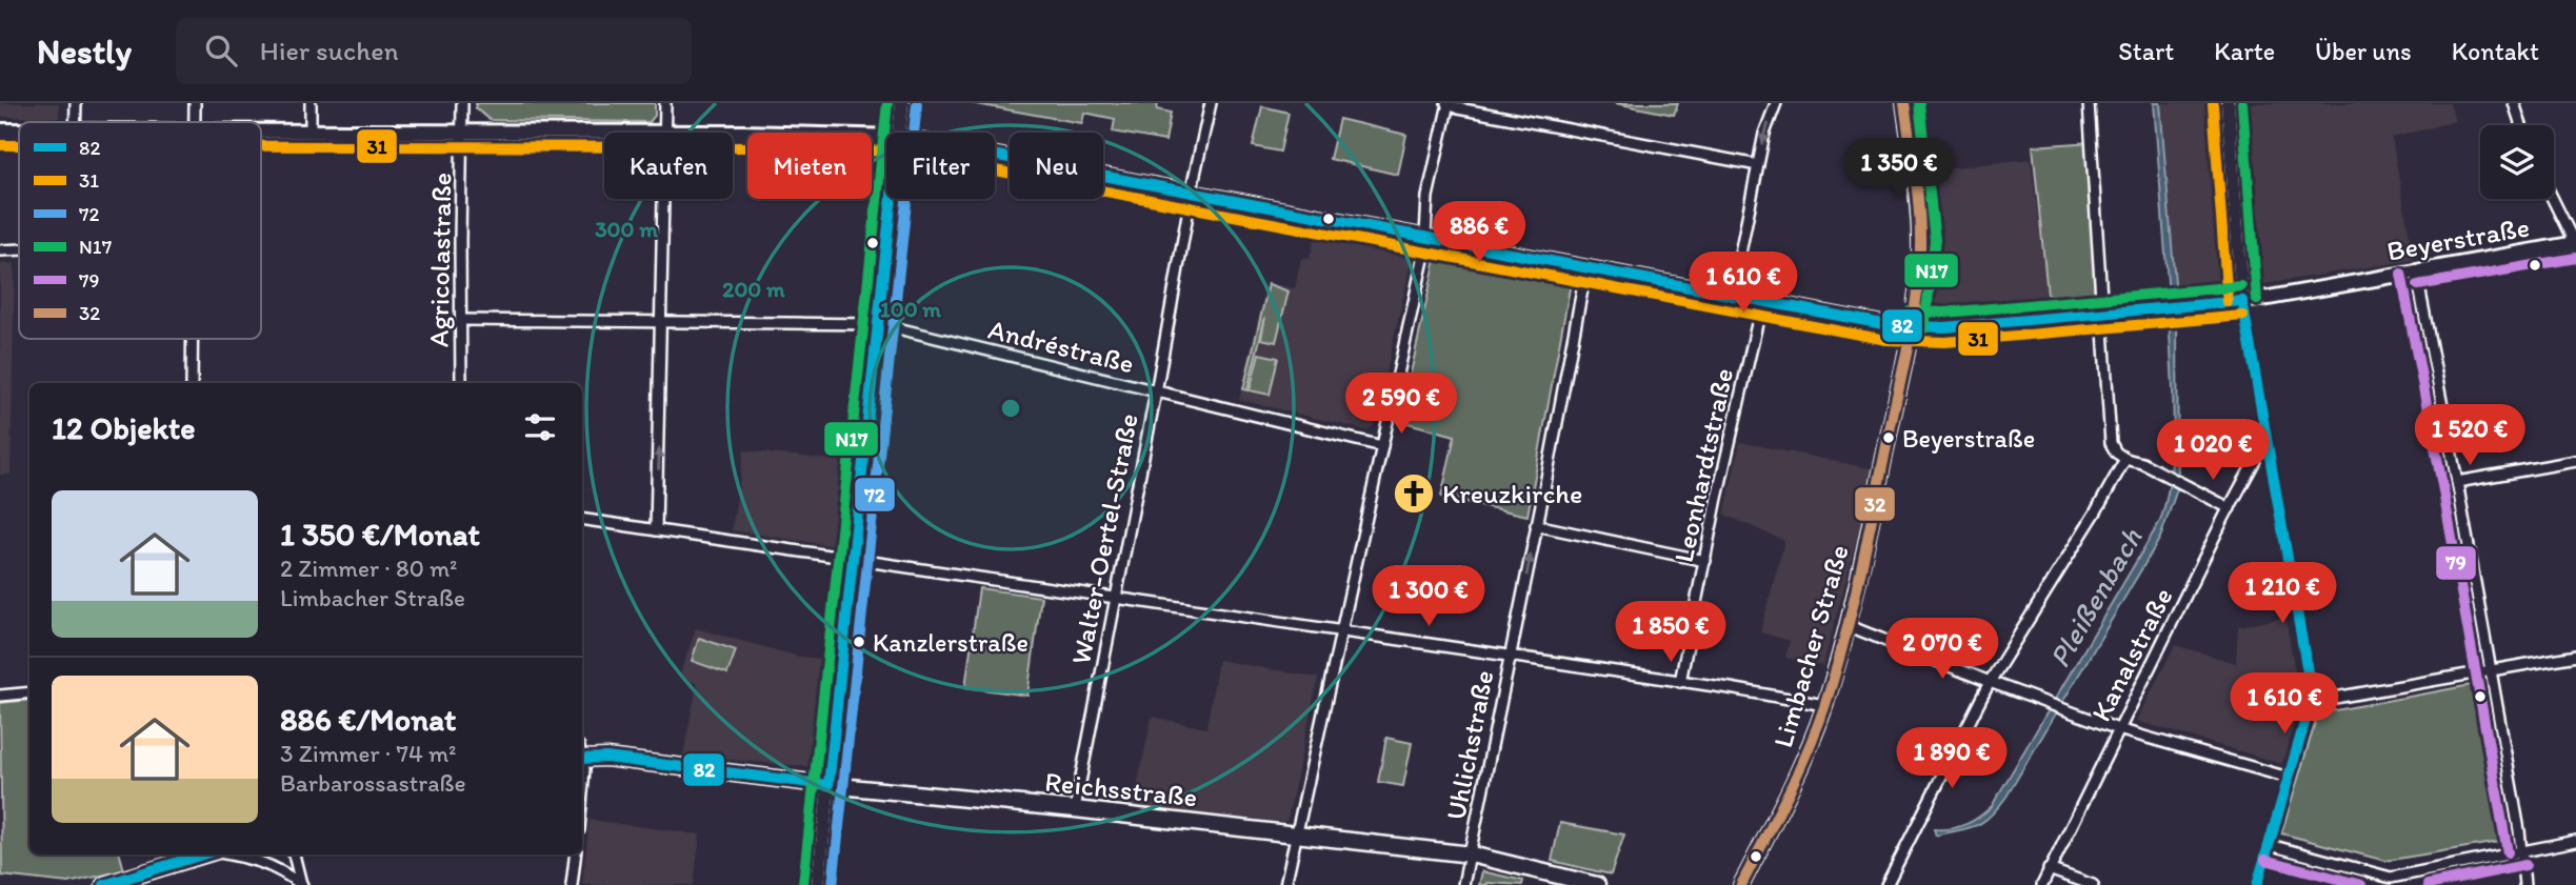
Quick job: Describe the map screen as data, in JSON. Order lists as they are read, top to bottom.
{
  "streets": {
    "main road": ["Reichsstraße"],
    "street": [
      "Beyerstraße",
      "Agricolastraße",
      "Andréstraße",
      "Leonhardtstraße",
      "Walter-Oertel-Straße",
      "Limbacher Straße",
      "Kanalstraße",
      "Uhlichstraße"
    ]
  },
  "crossings": [
    ["Beyerstraße", "Agricolastraße"],
    ["Beyerstraße", "Leonhardtstraße"],
    ["Beyerstraße", "Walter-Oertel-Straße"],
    ["Beyerstraße", "Limbacher Straße"],
    ["Beyerstraße", "Uhlichstraße"],
    ["Agricolastraße", "Andréstraße"],
    ["Andréstraße", "Walter-Oertel-Straße"],
    ["Walter-Oertel-Straße", "Reichsstraße"],
    ["Uhlichstraße", "Reichsstraße"]
  ],
  "water": ["Pleißenbach"],
  "places": {
    "other": ["Beyerstraße", "Kanzlerstraße"],
    "church": ["Kreuzkirche"]
  },
  "lines": [
    "transit line N17",
    "transit line 32",
    "transit line 31",
    "transit line 72",
    "transit line 82",
    "transit line 79"
  ],
  "legend": [
    "82",
    "31",
    "72",
    "N17",
    "79",
    "32"
  ],
  "page": {
    "header": "Nestly",
    "search": "Hier suchen",
    "nav": [
      "Start",
      "Karte",
      "Über uns",
      "Kontakt"
    ],
    "chip": [
      "Kaufen",
      "Mieten",
      "Filter",
      "Neu"
    ],
    "price": [
      "1 350 €",
      "886 €",
      "1 610 €",
      "2 590 €",
      "1 520 €",
      "1 020 €",
      "1 210 €",
      "1 300 €",
      "1 850 €",
      "2 070 €",
      "1 610 €",
      "1 890 €"
    ],
    "heading": "12 Objekte",
    "list": [
      {
        "name": "1 350 €/Monat",
        "note": "2 Zimmer · 80 m² · Limbacher Straße"
      },
      {
        "name": "886 €/Monat",
        "note": "3 Zimmer · 74 m² · Barbarossastraße"
      }
    ]
  },
  "rings": ["300 m", "200 m", "100 m"]
}
